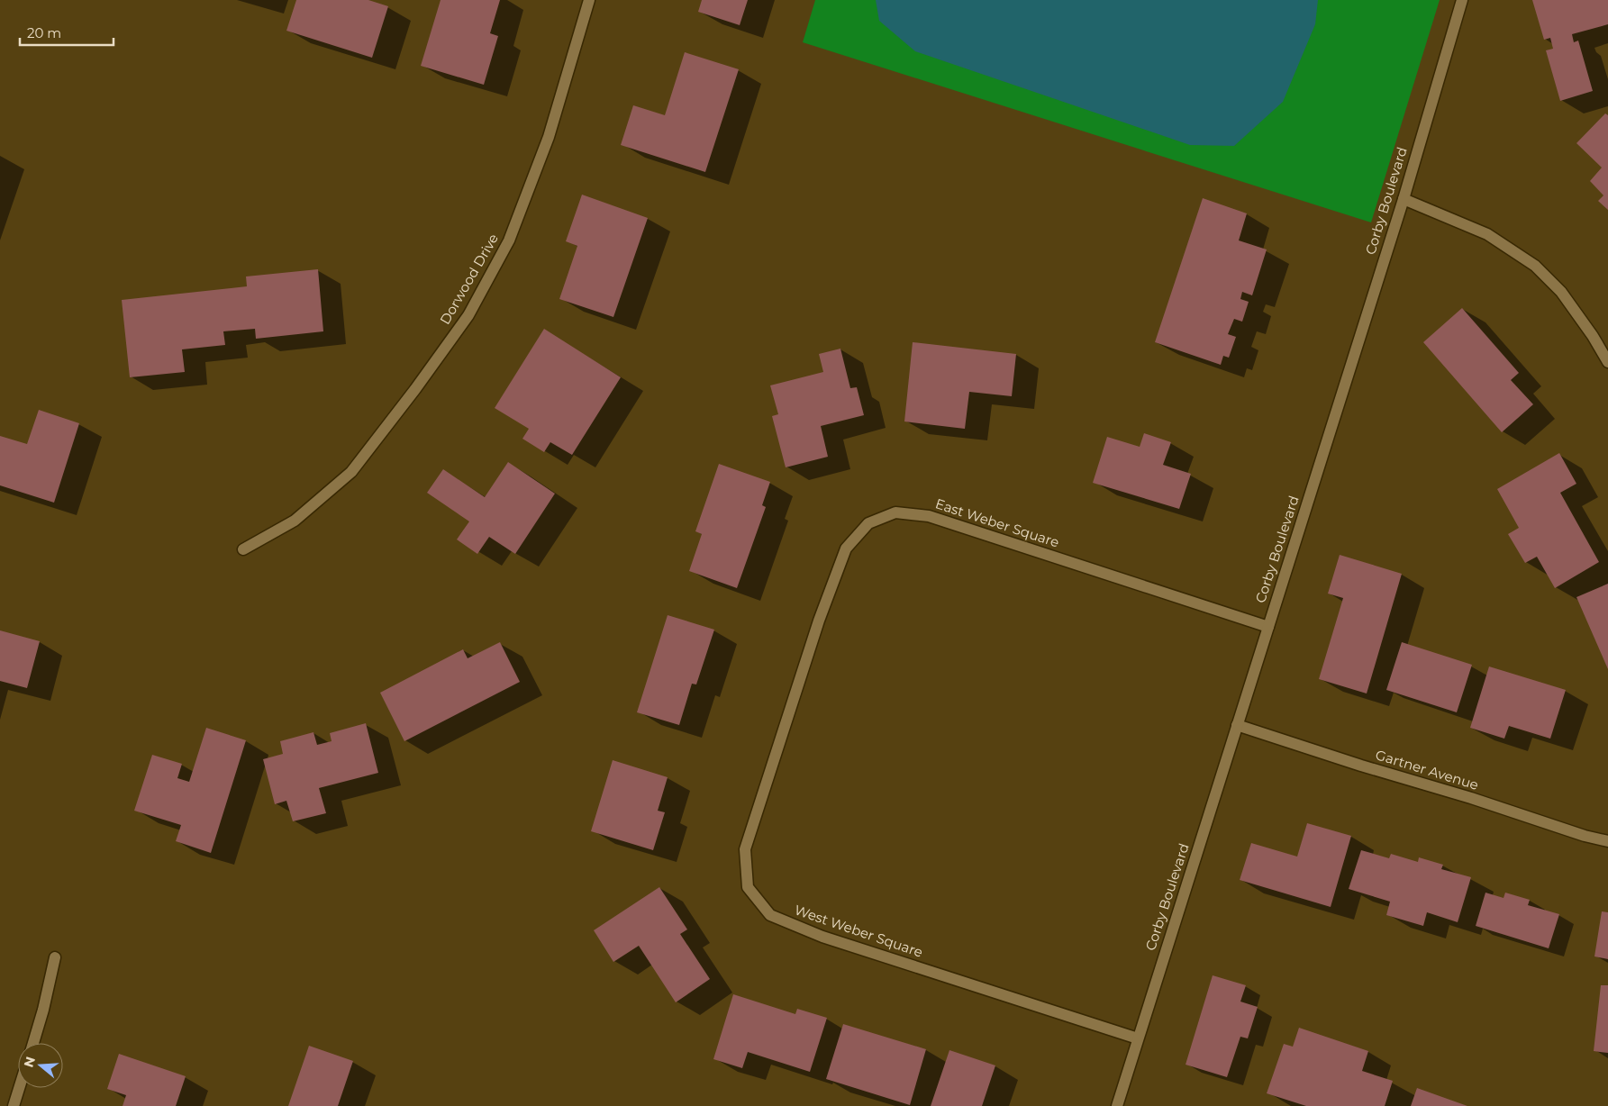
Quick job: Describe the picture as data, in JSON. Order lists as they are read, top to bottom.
{
  "streets": {
    "street": [
      "Corby Boulevard",
      "Dorwood Drive",
      "East Weber Square",
      "Gartner Avenue",
      "West Weber Square"
    ]
  },
  "crossings": [
    ["Corby Boulevard", "East Weber Square"],
    ["Corby Boulevard", "Gartner Avenue"],
    ["Corby Boulevard", "West Weber Square"],
    ["East Weber Square", "West Weber Square"]
  ],
  "scale_bar": "20 m",
  "north": "left"
}
